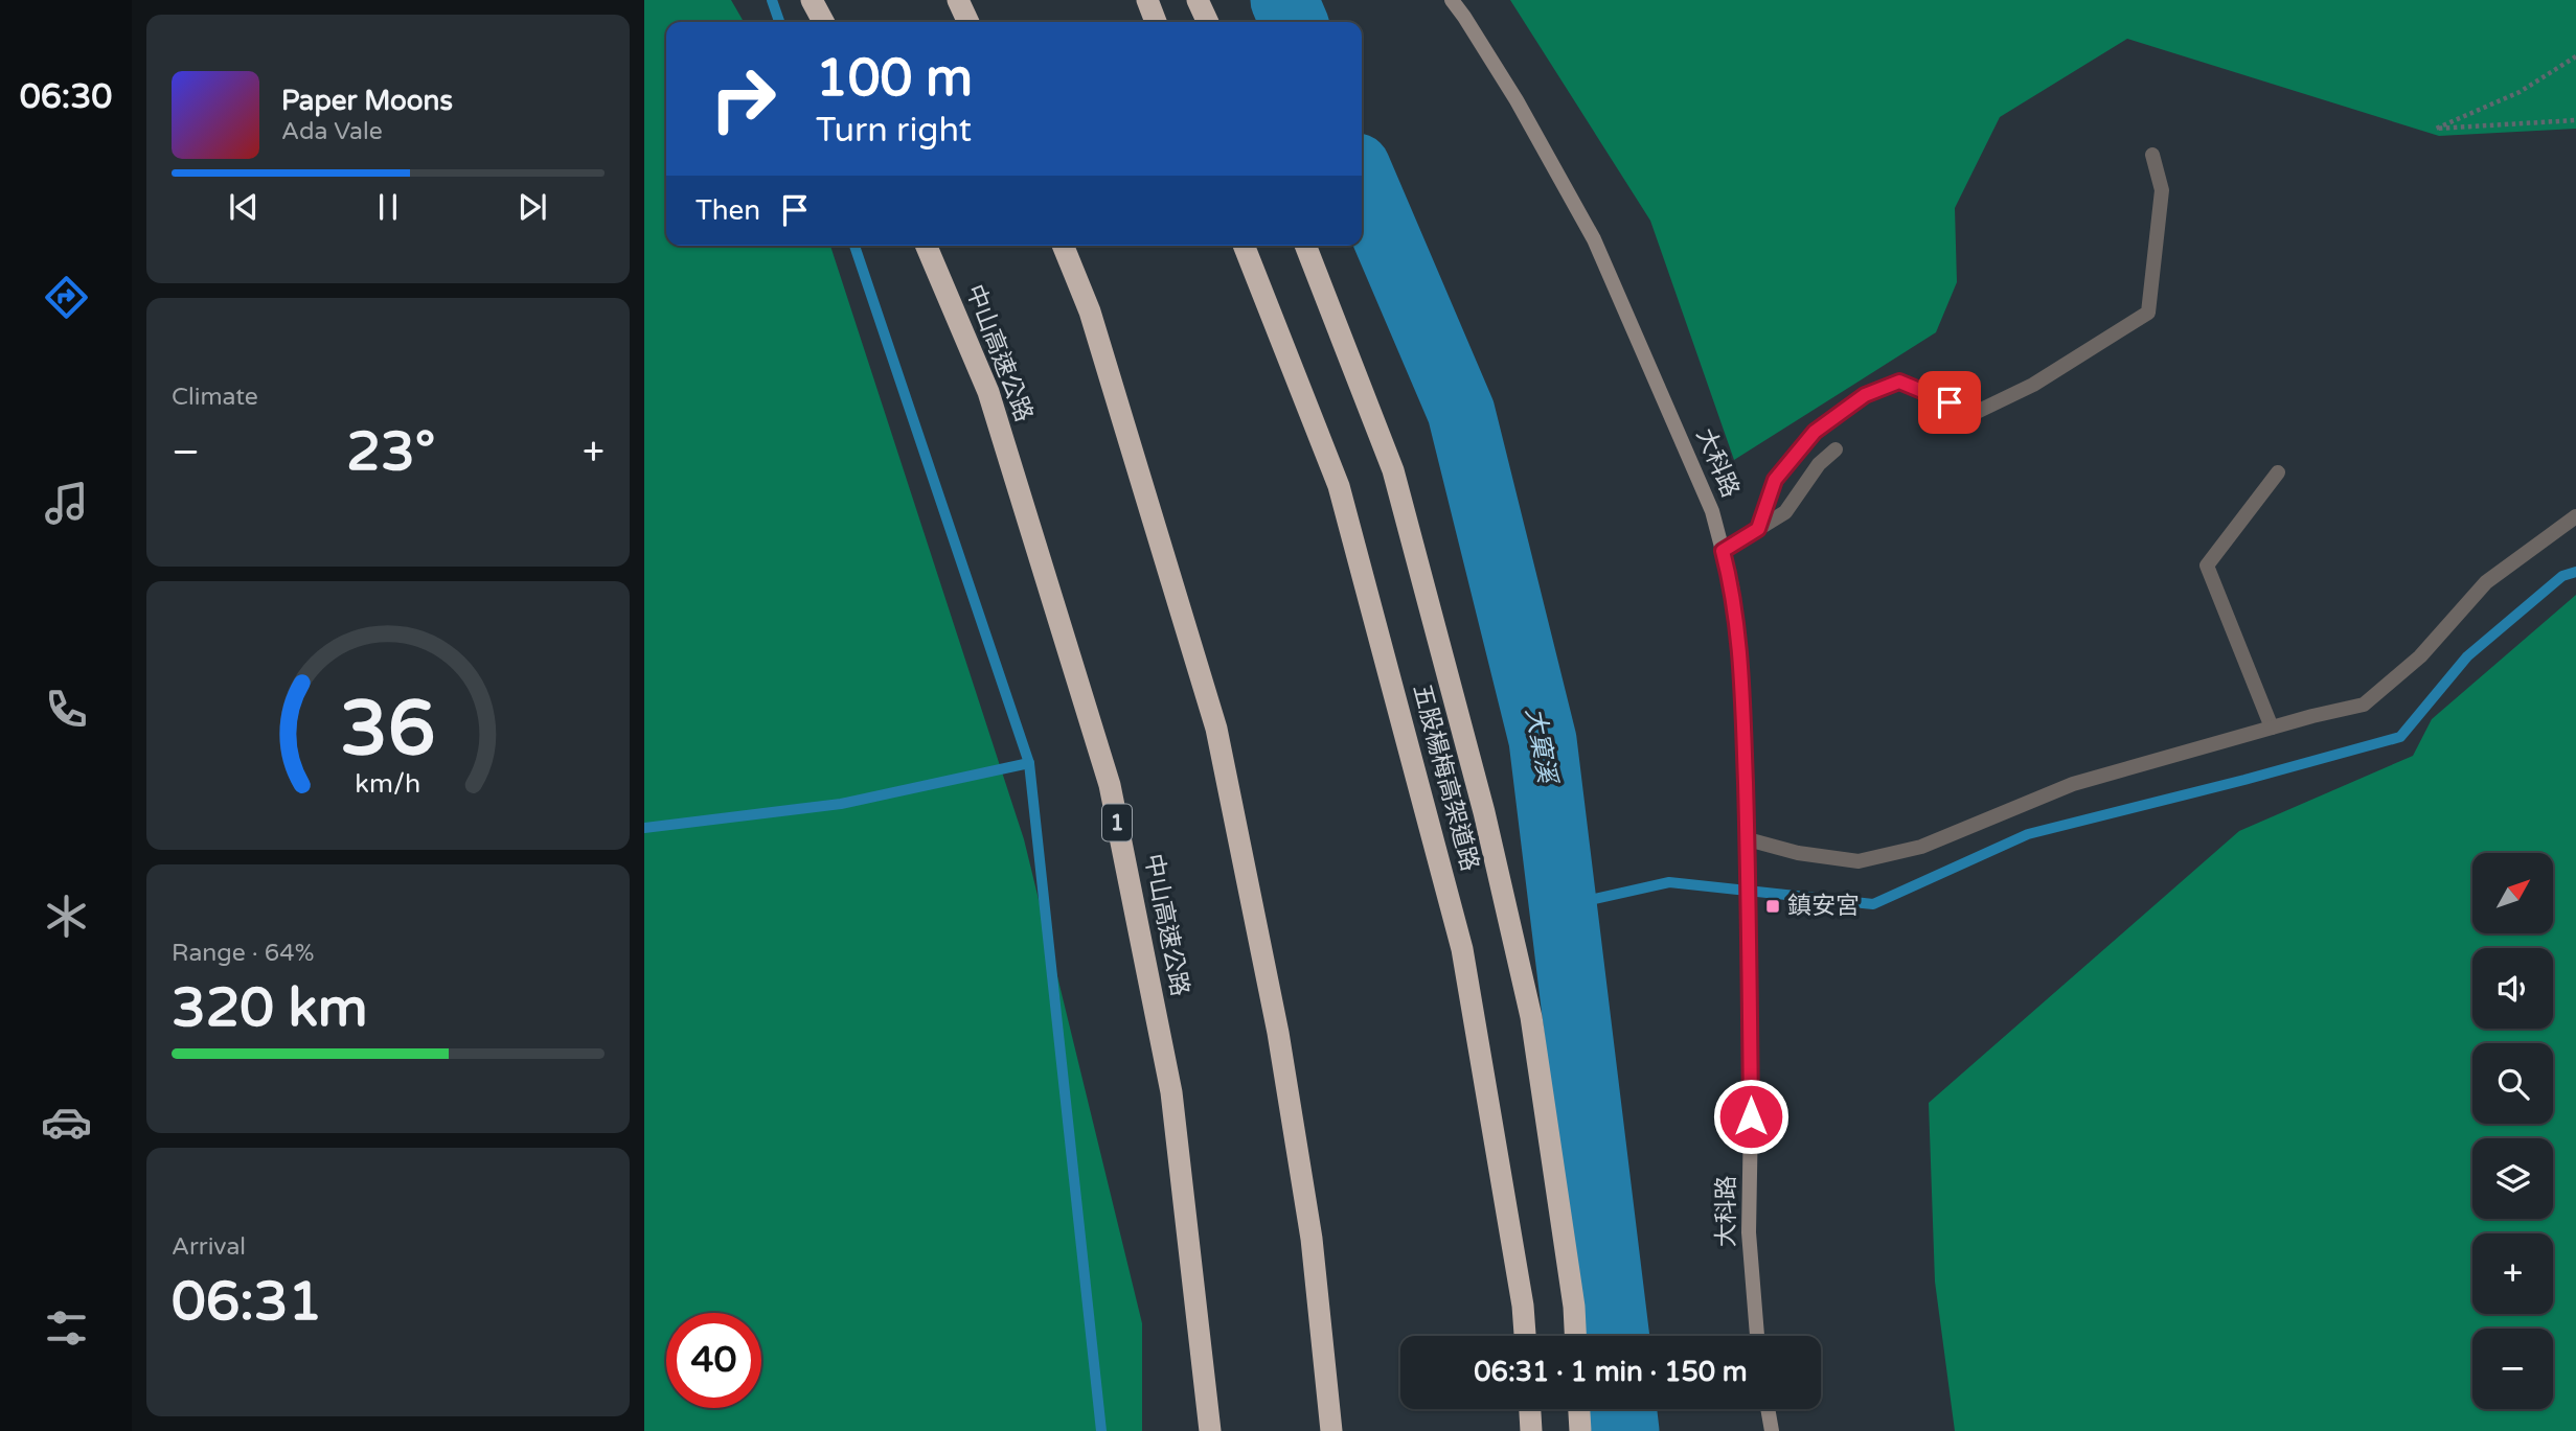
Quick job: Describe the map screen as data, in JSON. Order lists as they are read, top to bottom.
{
  "streets": {
    "highway": ["中山高速公路", "五股楊梅高架道路", "1"],
    "street": ["大科路"]
  },
  "water": ["大窠溪"],
  "places": {
    "transit": ["鎮安宮"]
  },
  "north": "top right",
  "page": {
    "tabs": "06:30",
    "turn": ["100 m", "Turn right"],
    "song": ["Paper Moons", "Ada Vale"],
    "then": "Then",
    "tile": [
      "Climate",
      ["Range · 64%", "320 km"],
      ["Arrival", "06:31"]
    ],
    "heat": ["−", "23°", "+"],
    "map_buttons": ["+", "−"],
    "limit": "40",
    "trip": "06:31 · 1 min · 150 m",
    "gauge": ["36", "km/h"]
  }
}
